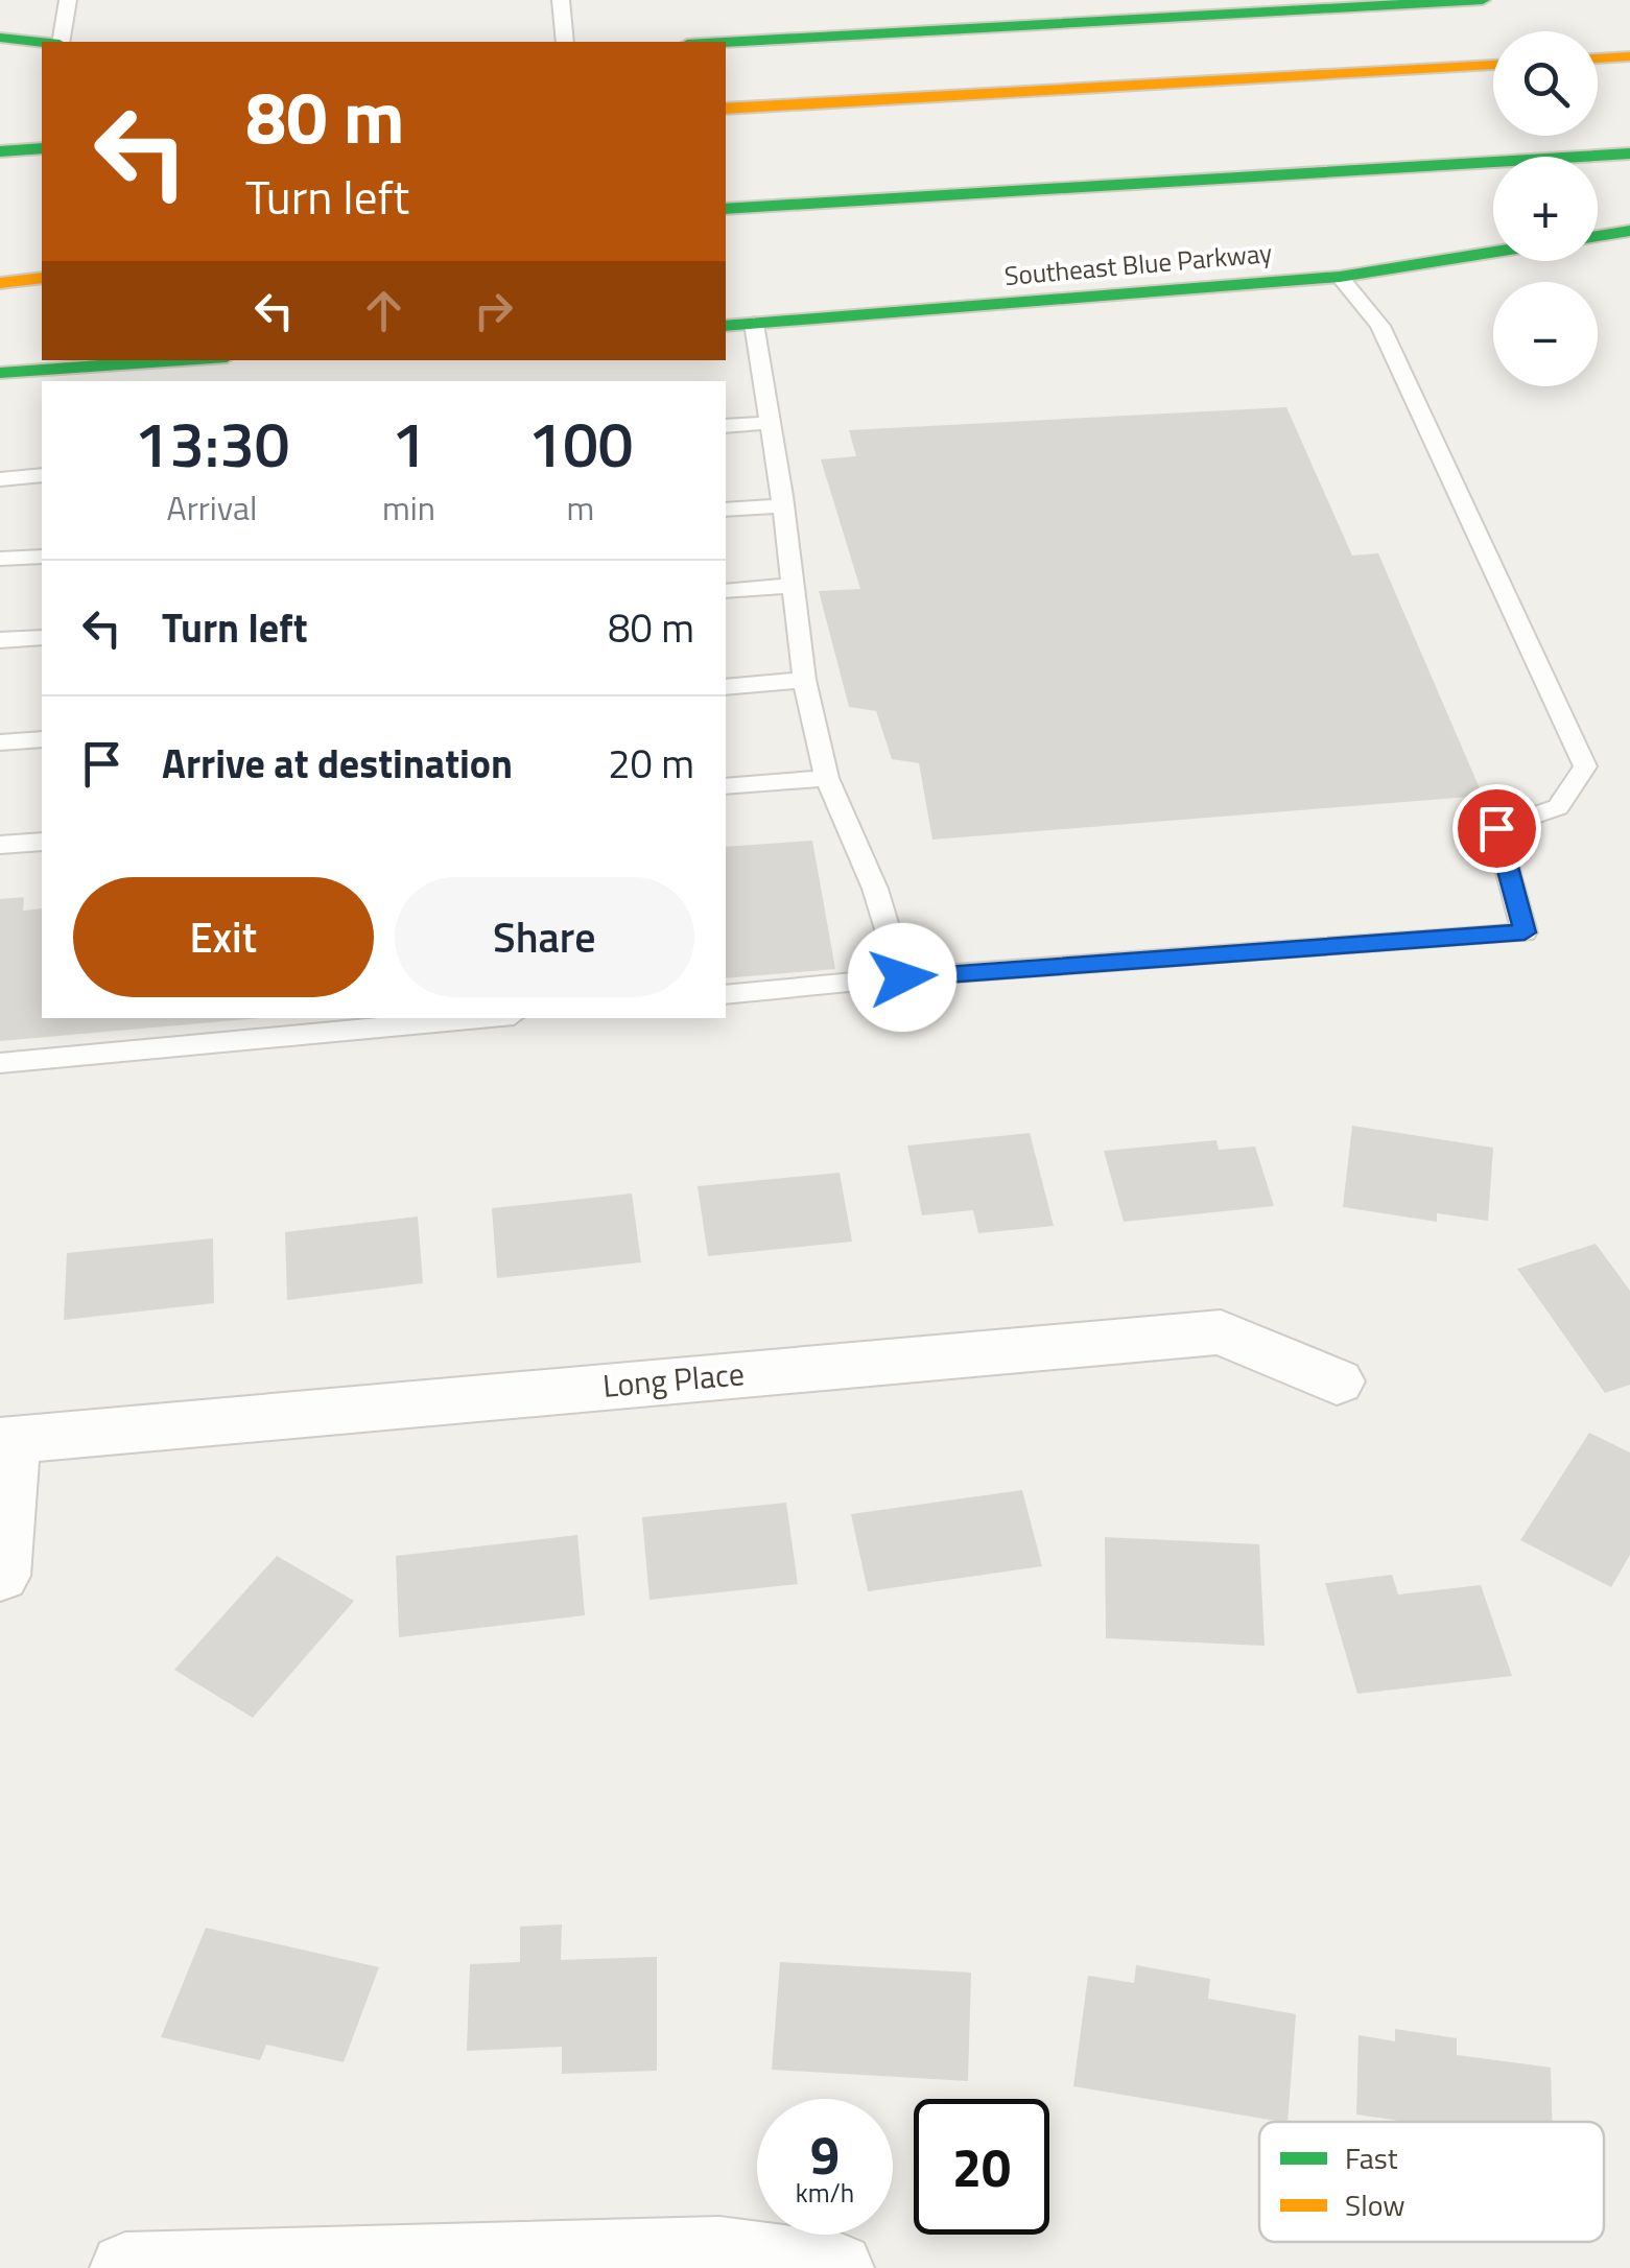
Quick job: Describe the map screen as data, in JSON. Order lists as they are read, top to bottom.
{
  "streets": {
    "main road": ["Southeast Blue Parkway"],
    "street": ["Long Place"]
  },
  "legend": ["Fast", "Slow"],
  "page": {
    "map_buttons": ["+", "−"],
    "turn": ["80 m", "Turn left"],
    "eta": [
      "13:30",
      "Arrival",
      "1",
      "min",
      "100",
      "m"
    ],
    "list": [
      {
        "name": "Turn left",
        "value": "80 m"
      },
      {
        "name": "Arrive at destination",
        "value": "20 m"
      }
    ],
    "buttons": ["Exit", "Share"],
    "speed": "9 km/h",
    "limit": "20"
  }
}
